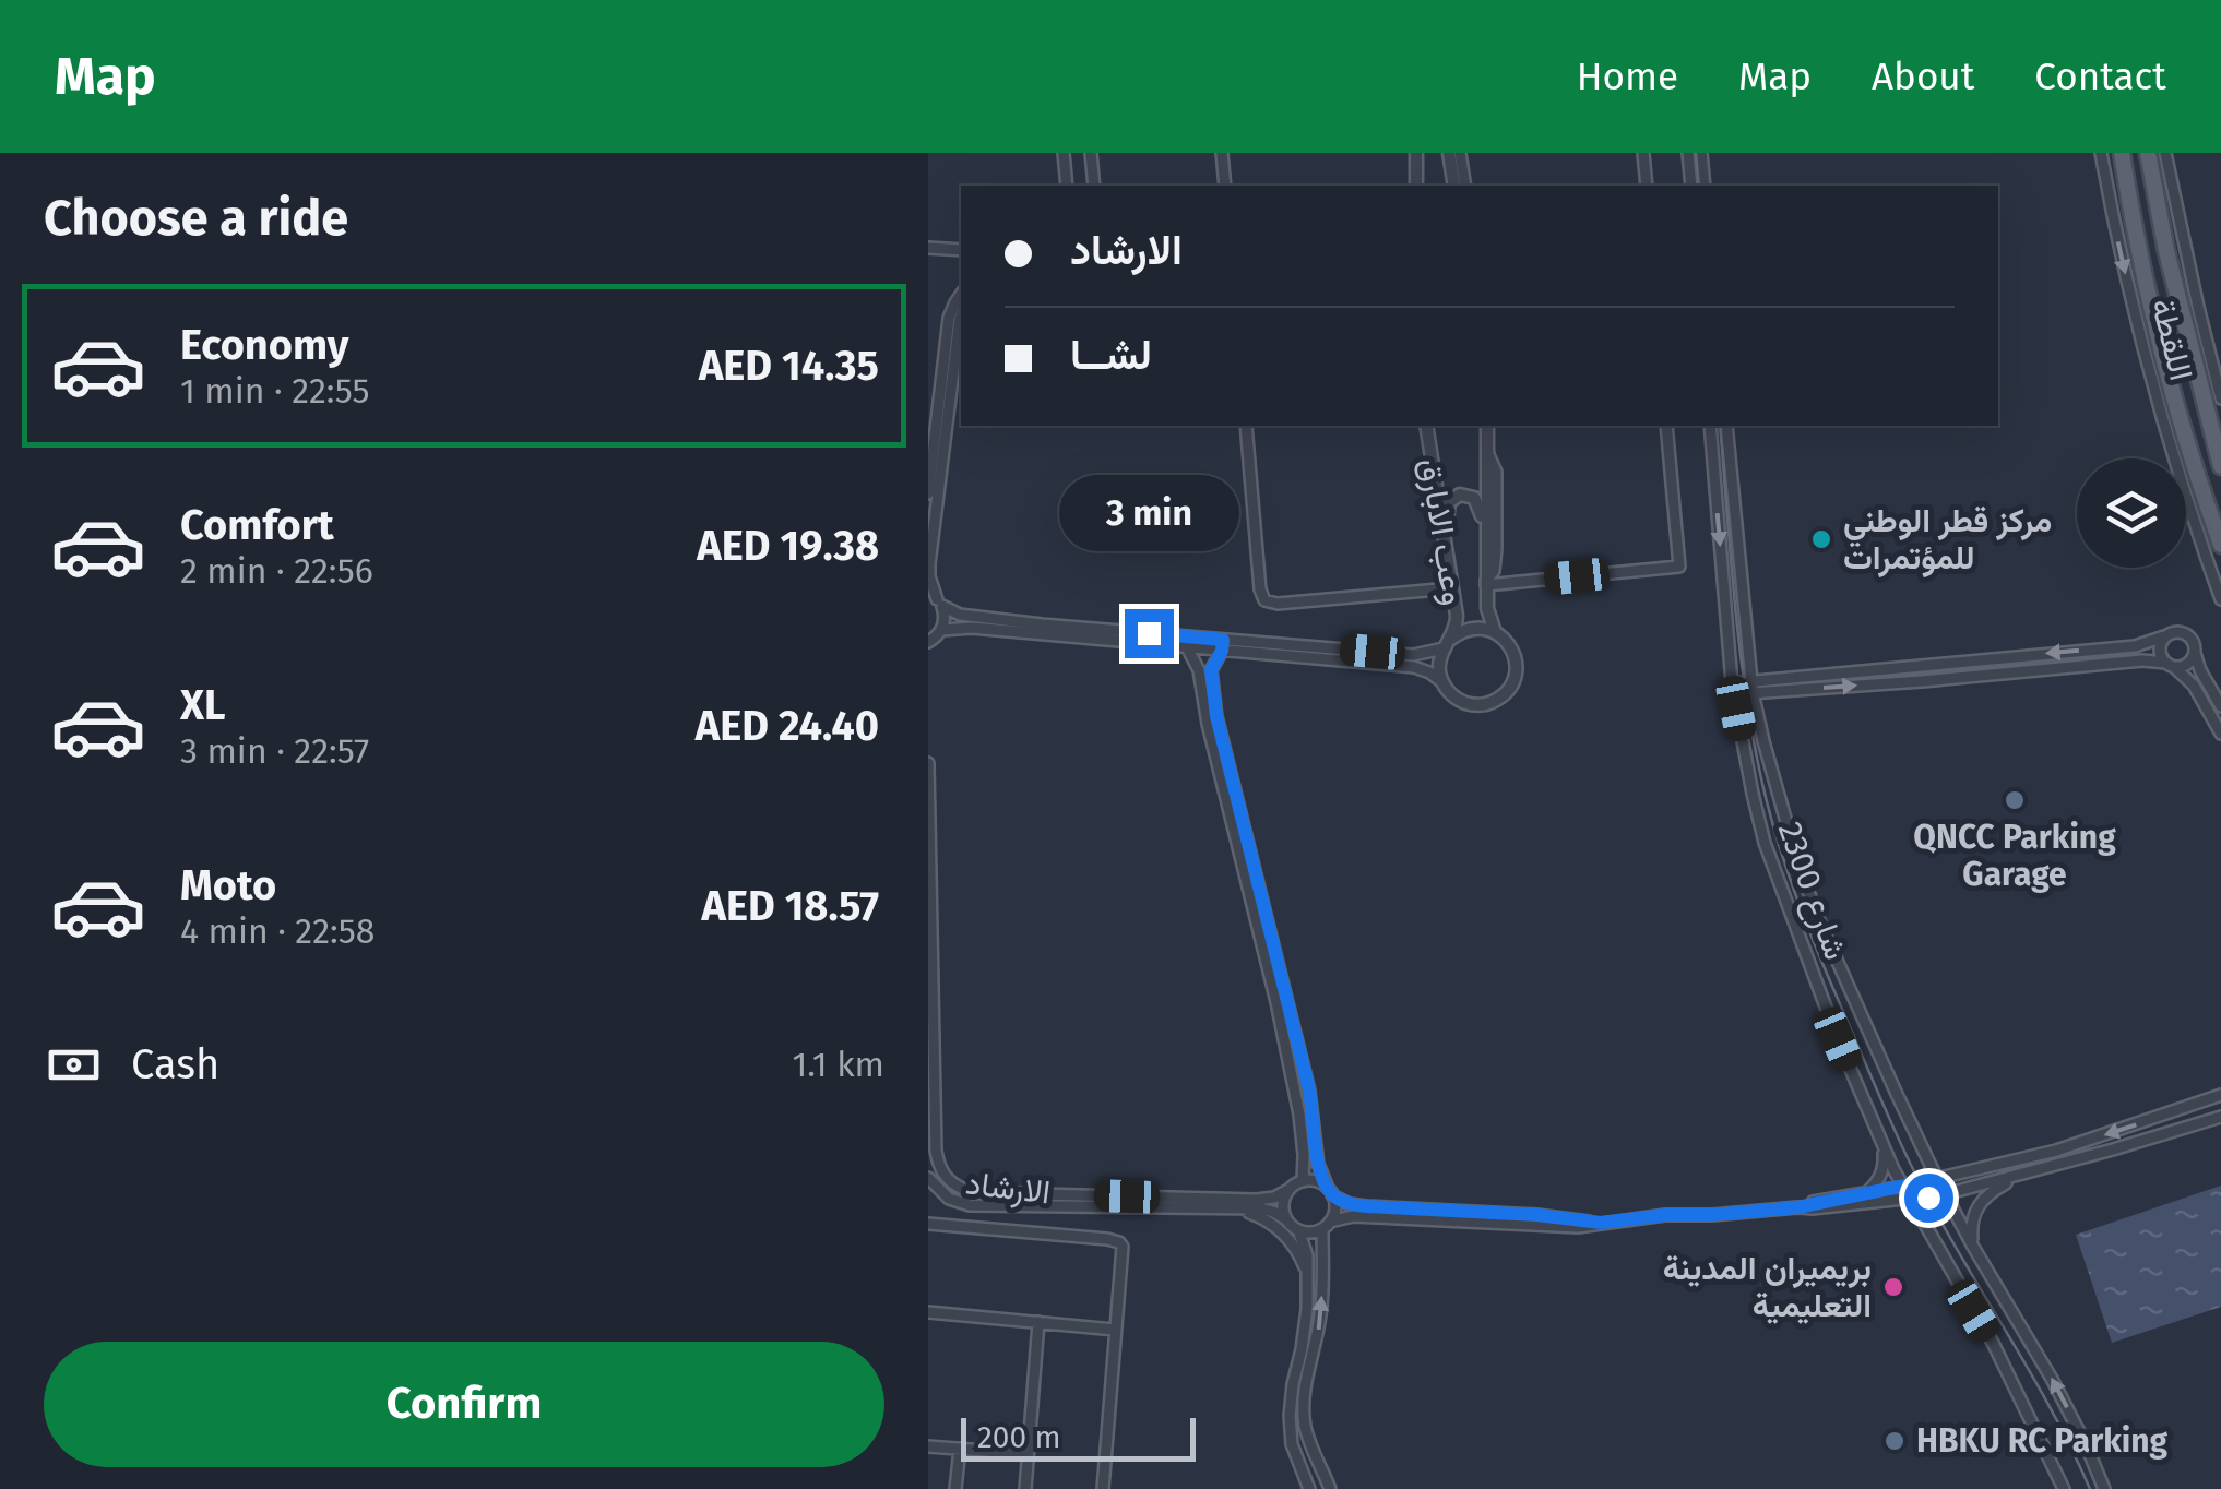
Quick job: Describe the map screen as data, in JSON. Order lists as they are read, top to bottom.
{
  "streets": {
    "main road": ["اللقطة"],
    "street": ["وعب الابارق", "شارع 2300", "الارشاد"]
  },
  "places": [
    "مركز قطر الوطني للمؤتمرات",
    "QNCC Parking Garage",
    "بريميران المدينة التعليمية",
    "HBKU RC Parking"
  ],
  "scale_bar": "200 m",
  "page": {
    "header": "Map",
    "nav": [
      "Home",
      "Map",
      "About",
      "Contact"
    ],
    "heading": "Choose a ride",
    "banner": ["الارشاد", "لشــا"],
    "list": [
      {
        "name": "Economy",
        "note": "1 min · 22:55",
        "value": "AED 14.35"
      },
      {
        "name": "Comfort",
        "note": "2 min · 22:56",
        "value": "AED 19.38"
      },
      {
        "name": "XL",
        "note": "3 min · 22:57",
        "value": "AED 24.40"
      },
      {
        "name": "Moto",
        "note": "4 min · 22:58",
        "value": "AED 18.57"
      }
    ],
    "bubble": "3 min",
    "pay": ["Cash", "1.1 km"],
    "buttons": "Confirm",
    "scale": "200 m"
  }
}
